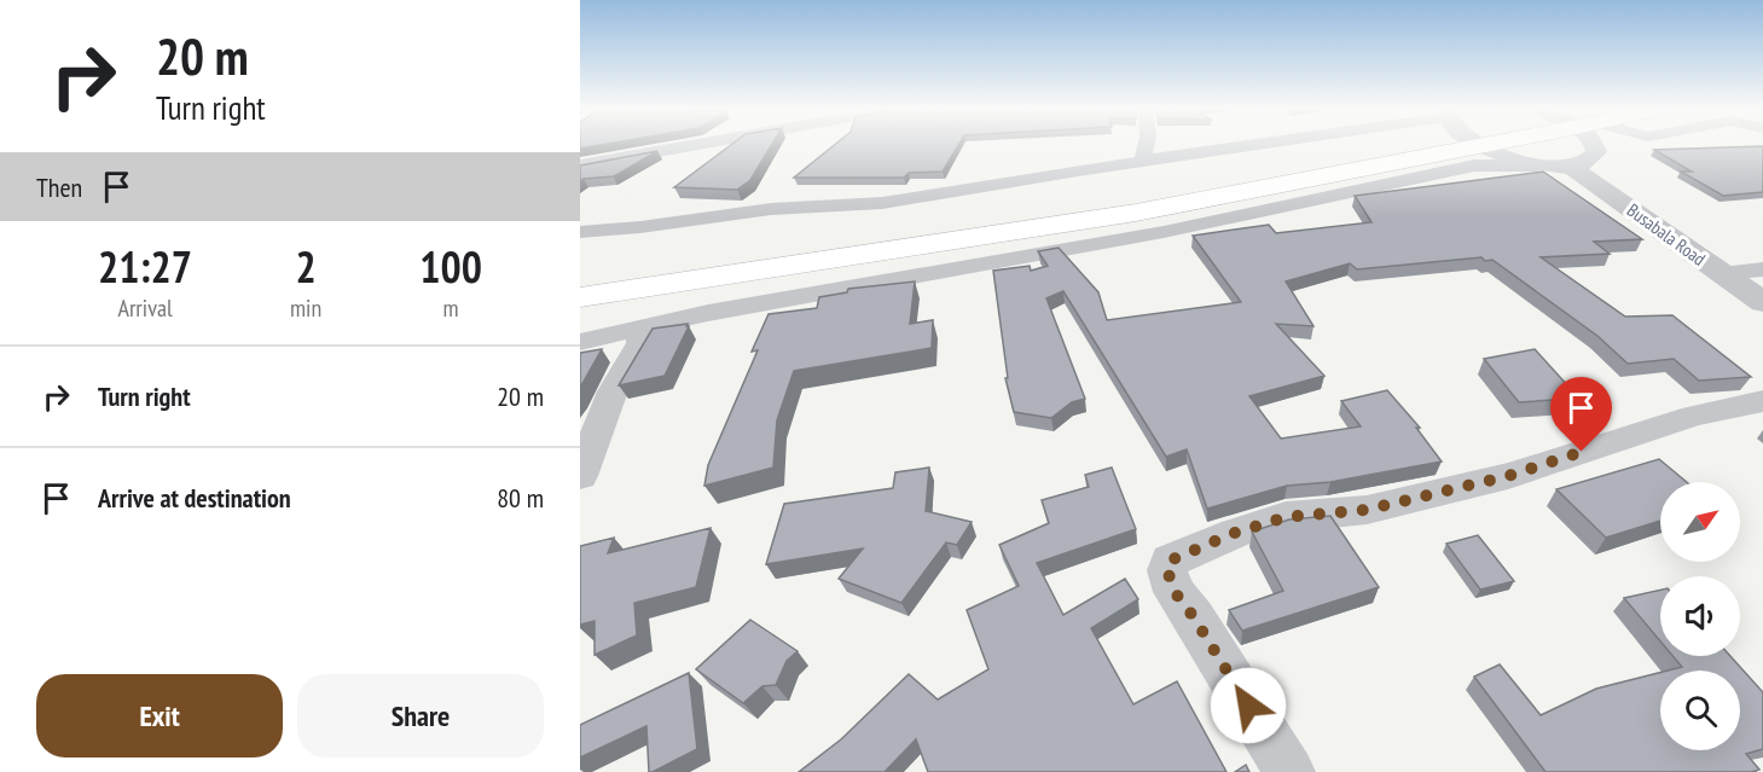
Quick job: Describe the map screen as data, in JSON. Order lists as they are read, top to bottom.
{
  "streets": {
    "street": ["Busabala Road"]
  },
  "north": "top right",
  "page": {
    "turn": ["20 m", "Turn right"],
    "then": "Then",
    "eta": [
      "21:27",
      "Arrival",
      "2",
      "min",
      "100",
      "m"
    ],
    "list": [
      {
        "name": "Turn right",
        "value": "20 m"
      },
      {
        "name": "Arrive at destination",
        "value": "80 m"
      }
    ],
    "buttons": ["Exit", "Share"]
  }
}
